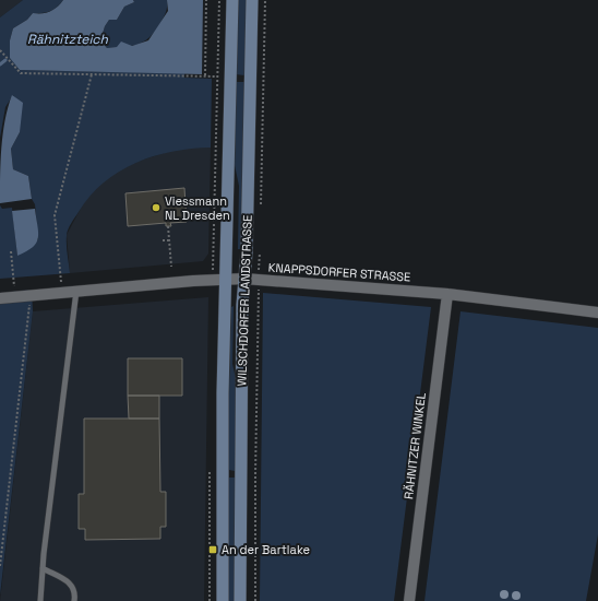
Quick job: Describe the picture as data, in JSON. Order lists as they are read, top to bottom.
{
  "streets": {
    "main road": ["WILSCHDORFER LANDSTRASSE"],
    "street": ["KNAPPSDORFER STRASSE", "RÄHNITZER WINKEL"]
  },
  "crossings": [
    ["KNAPPSDORFER STRASSE", "WILSCHDORFER LANDSTRASSE"],
    ["KNAPPSDORFER STRASSE", "RÄHNITZER WINKEL"]
  ],
  "water": ["Rähnitzteich"],
  "places": {
    "other": ["Viessmann NL Dresden"],
    "transit": ["An der Bartlake"]
  }
}
